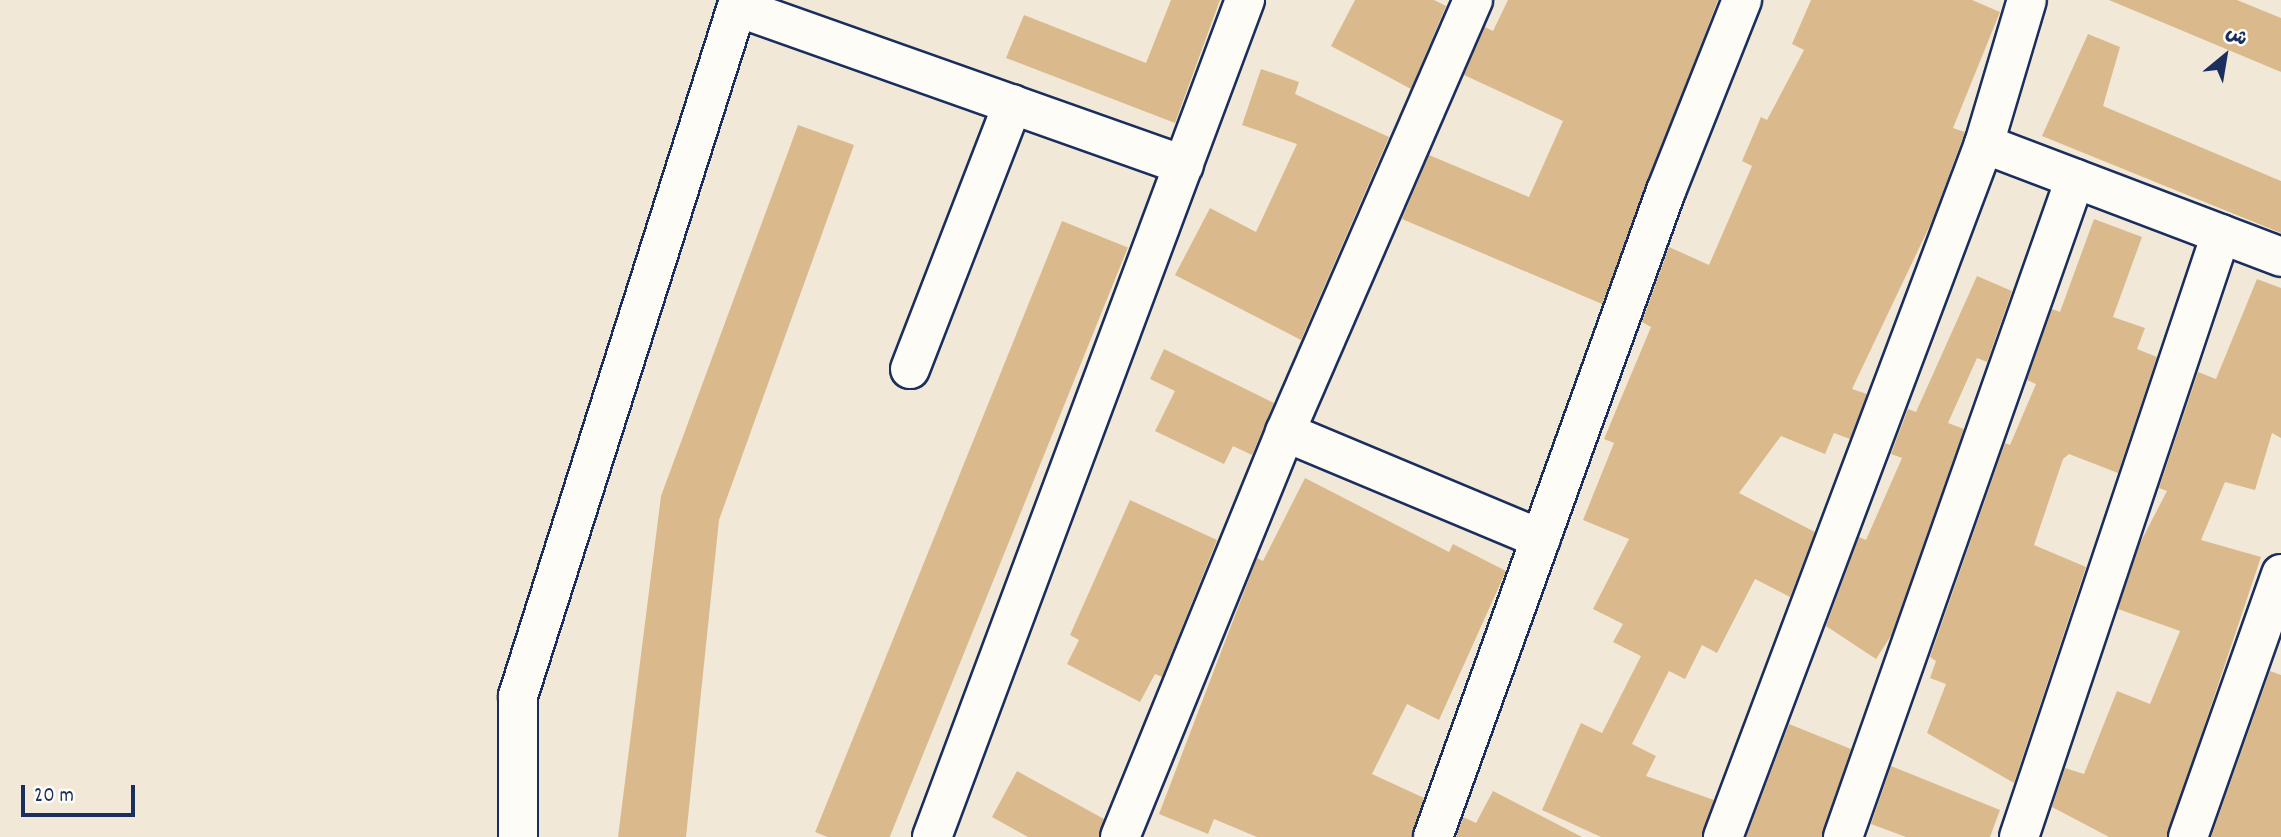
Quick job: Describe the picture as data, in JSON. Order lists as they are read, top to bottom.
{
  "scale_bar": "20 m",
  "north": "top right"
}
